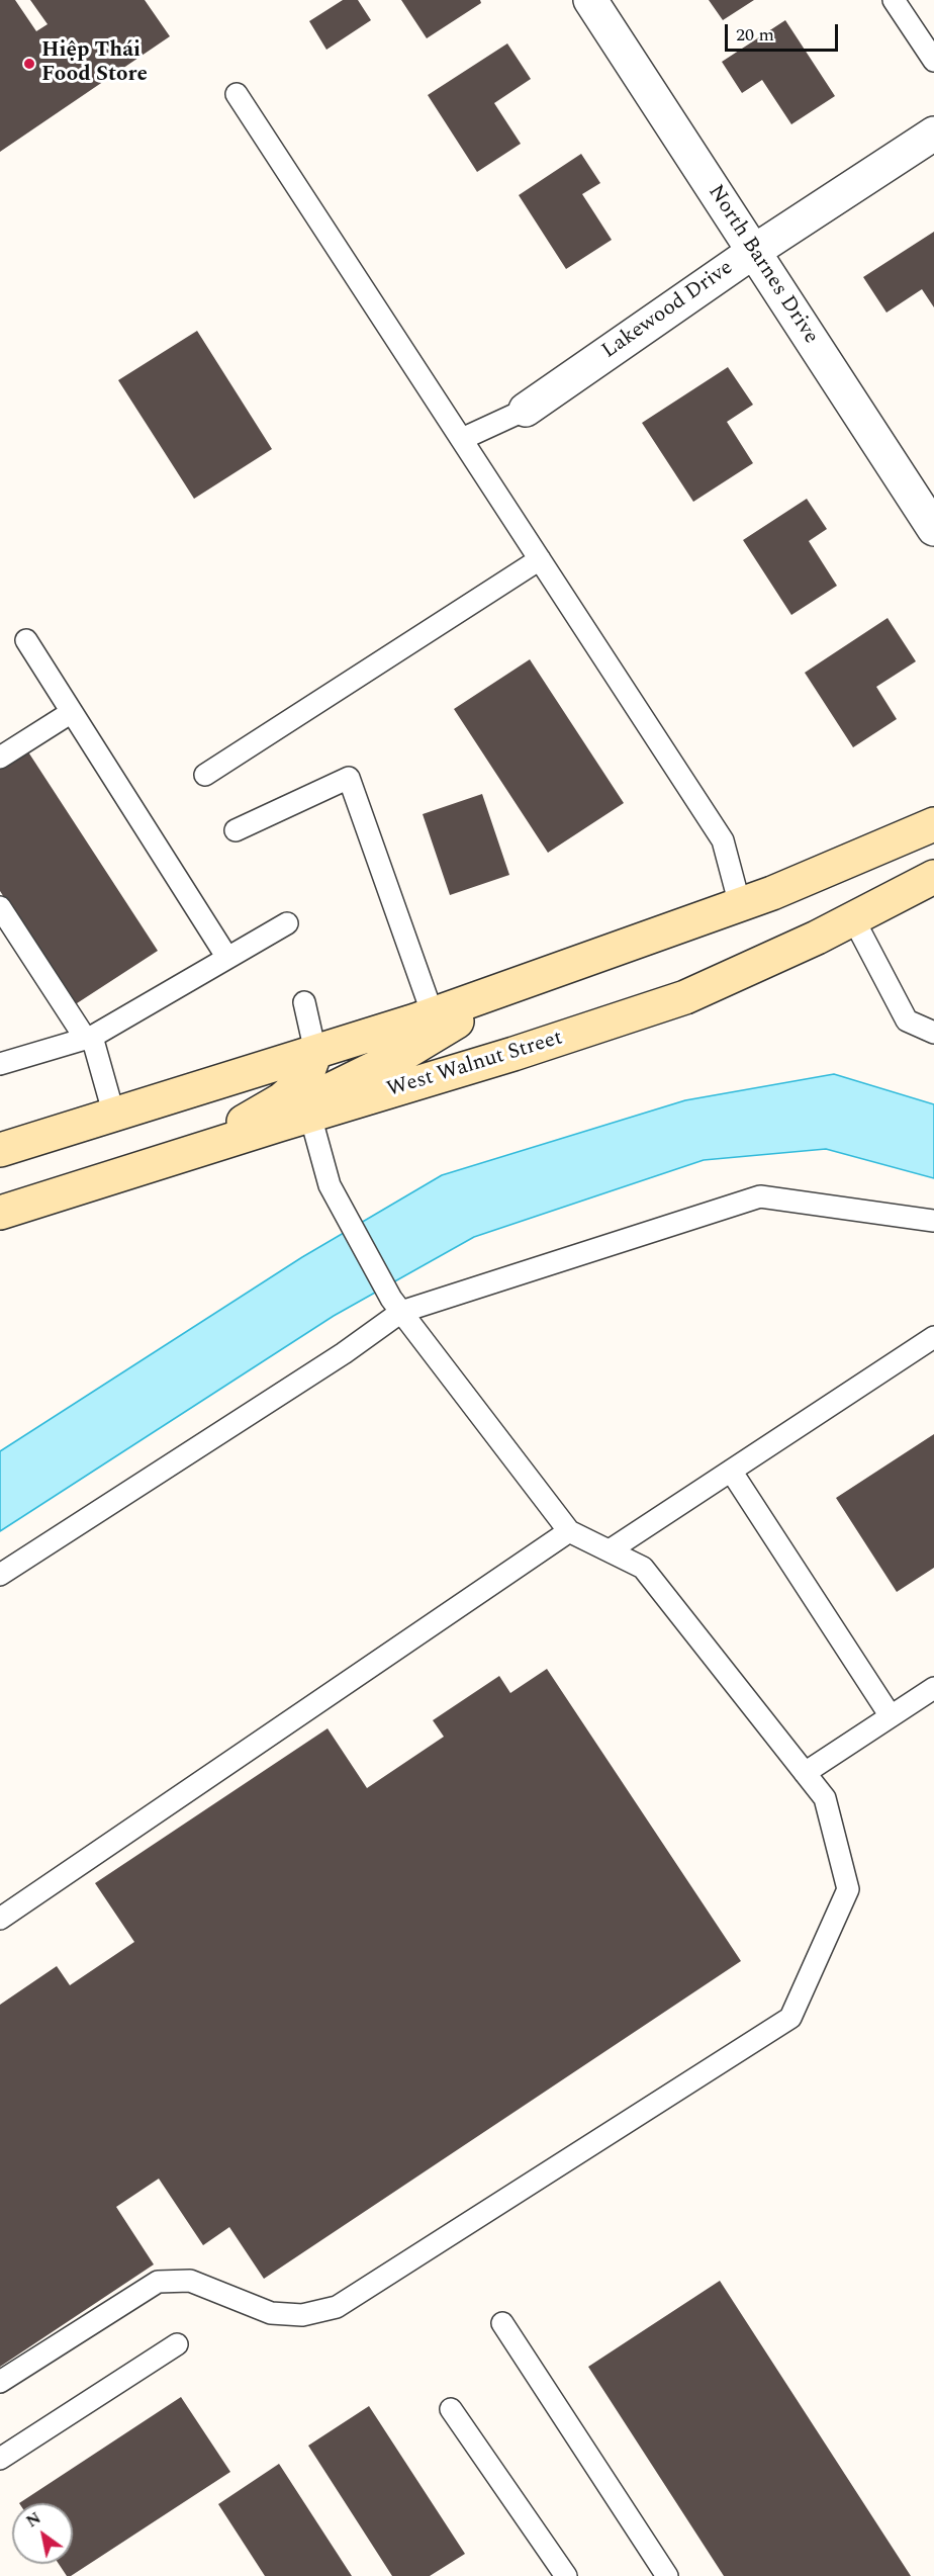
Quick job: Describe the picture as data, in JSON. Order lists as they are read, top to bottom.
{
  "streets": {
    "main road": ["West Walnut Street"],
    "street": ["North Barnes Drive", "Lakewood Drive"]
  },
  "crossings": [
    ["North Barnes Drive", "Lakewood Drive"]
  ],
  "places": ["Hiệp Thái Food Store"],
  "scale_bar": "20 m",
  "north": "top left"
}
